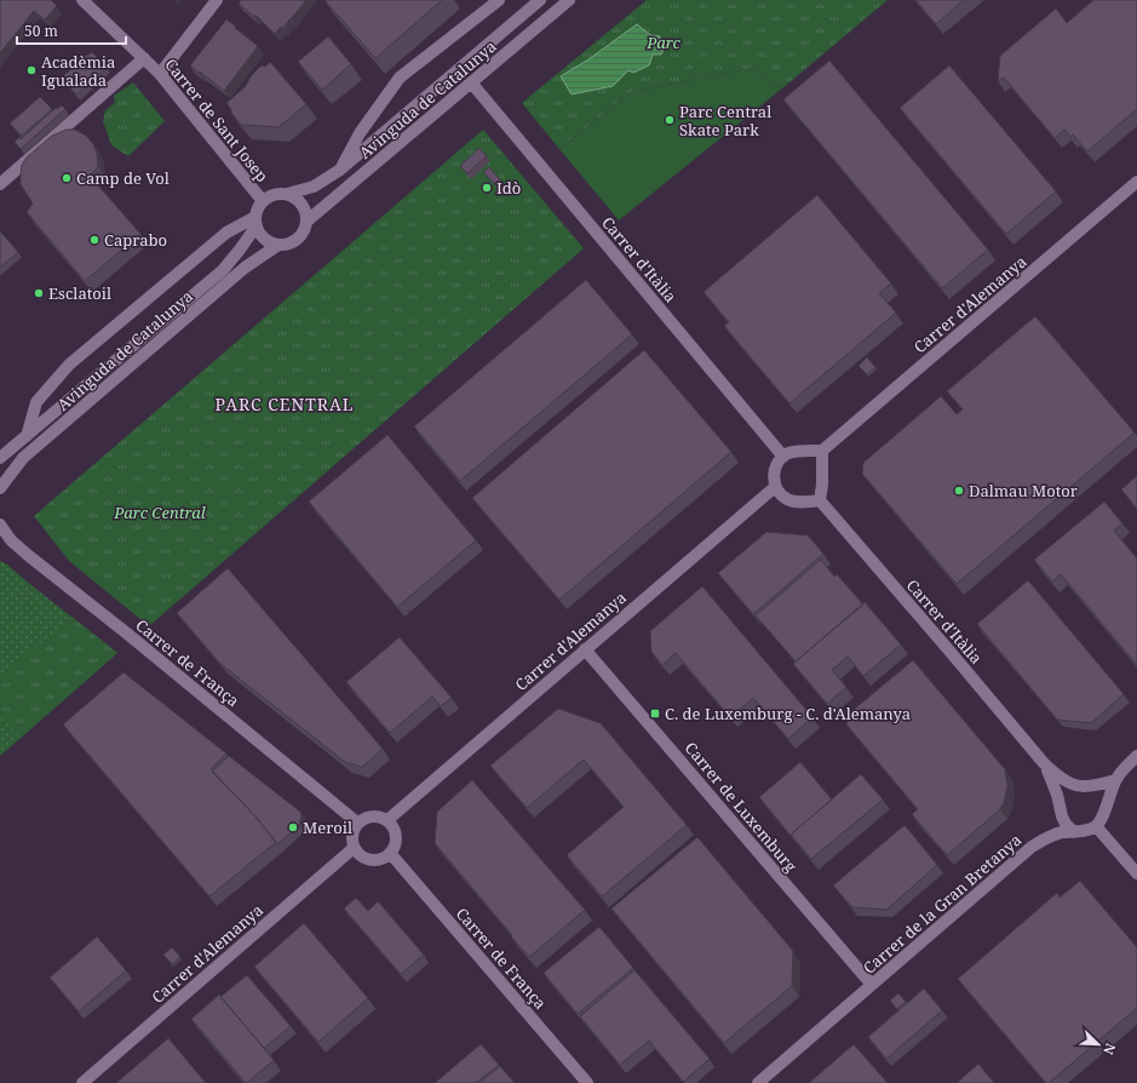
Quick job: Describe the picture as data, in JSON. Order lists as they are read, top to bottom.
{
  "streets": {
    "street": [
      "Avinguda de Catalunya",
      "Carrer de Sant Josep",
      "Carrer d'Itàlia",
      "Carrer d'Alemanya",
      "Carrer de França",
      "Carrer de Luxemburg",
      "Carrer de la Gran Bretanya"
    ]
  },
  "crossings": [
    ["Avinguda de Catalunya", "Carrer de Sant Josep"],
    ["Avinguda de Catalunya", "Carrer d'Itàlia"],
    ["Carrer d'Itàlia", "Carrer d'Alemanya"],
    ["Carrer d'Itàlia", "Carrer de la Gran Bretanya"],
    ["Carrer d'Alemanya", "Carrer de França"],
    ["Carrer d'Alemanya", "Carrer de Luxemburg"],
    ["Carrer de Luxemburg", "Carrer de la Gran Bretanya"]
  ],
  "districts": ["PARC CENTRAL"],
  "parks": ["Parc", "Parc Central"],
  "places": {
    "other": [
      "Acadèmia Igualada",
      "Parc Central Skate Park",
      "Camp de Vol",
      "Idò",
      "Caprabo",
      "Esclatoil",
      "Dalmau Motor",
      "Meroil"
    ],
    "transit": ["C. de Luxemburg - C. d'Alemanya"]
  },
  "scale_bar": "50 m",
  "north": "bottom right"
}
